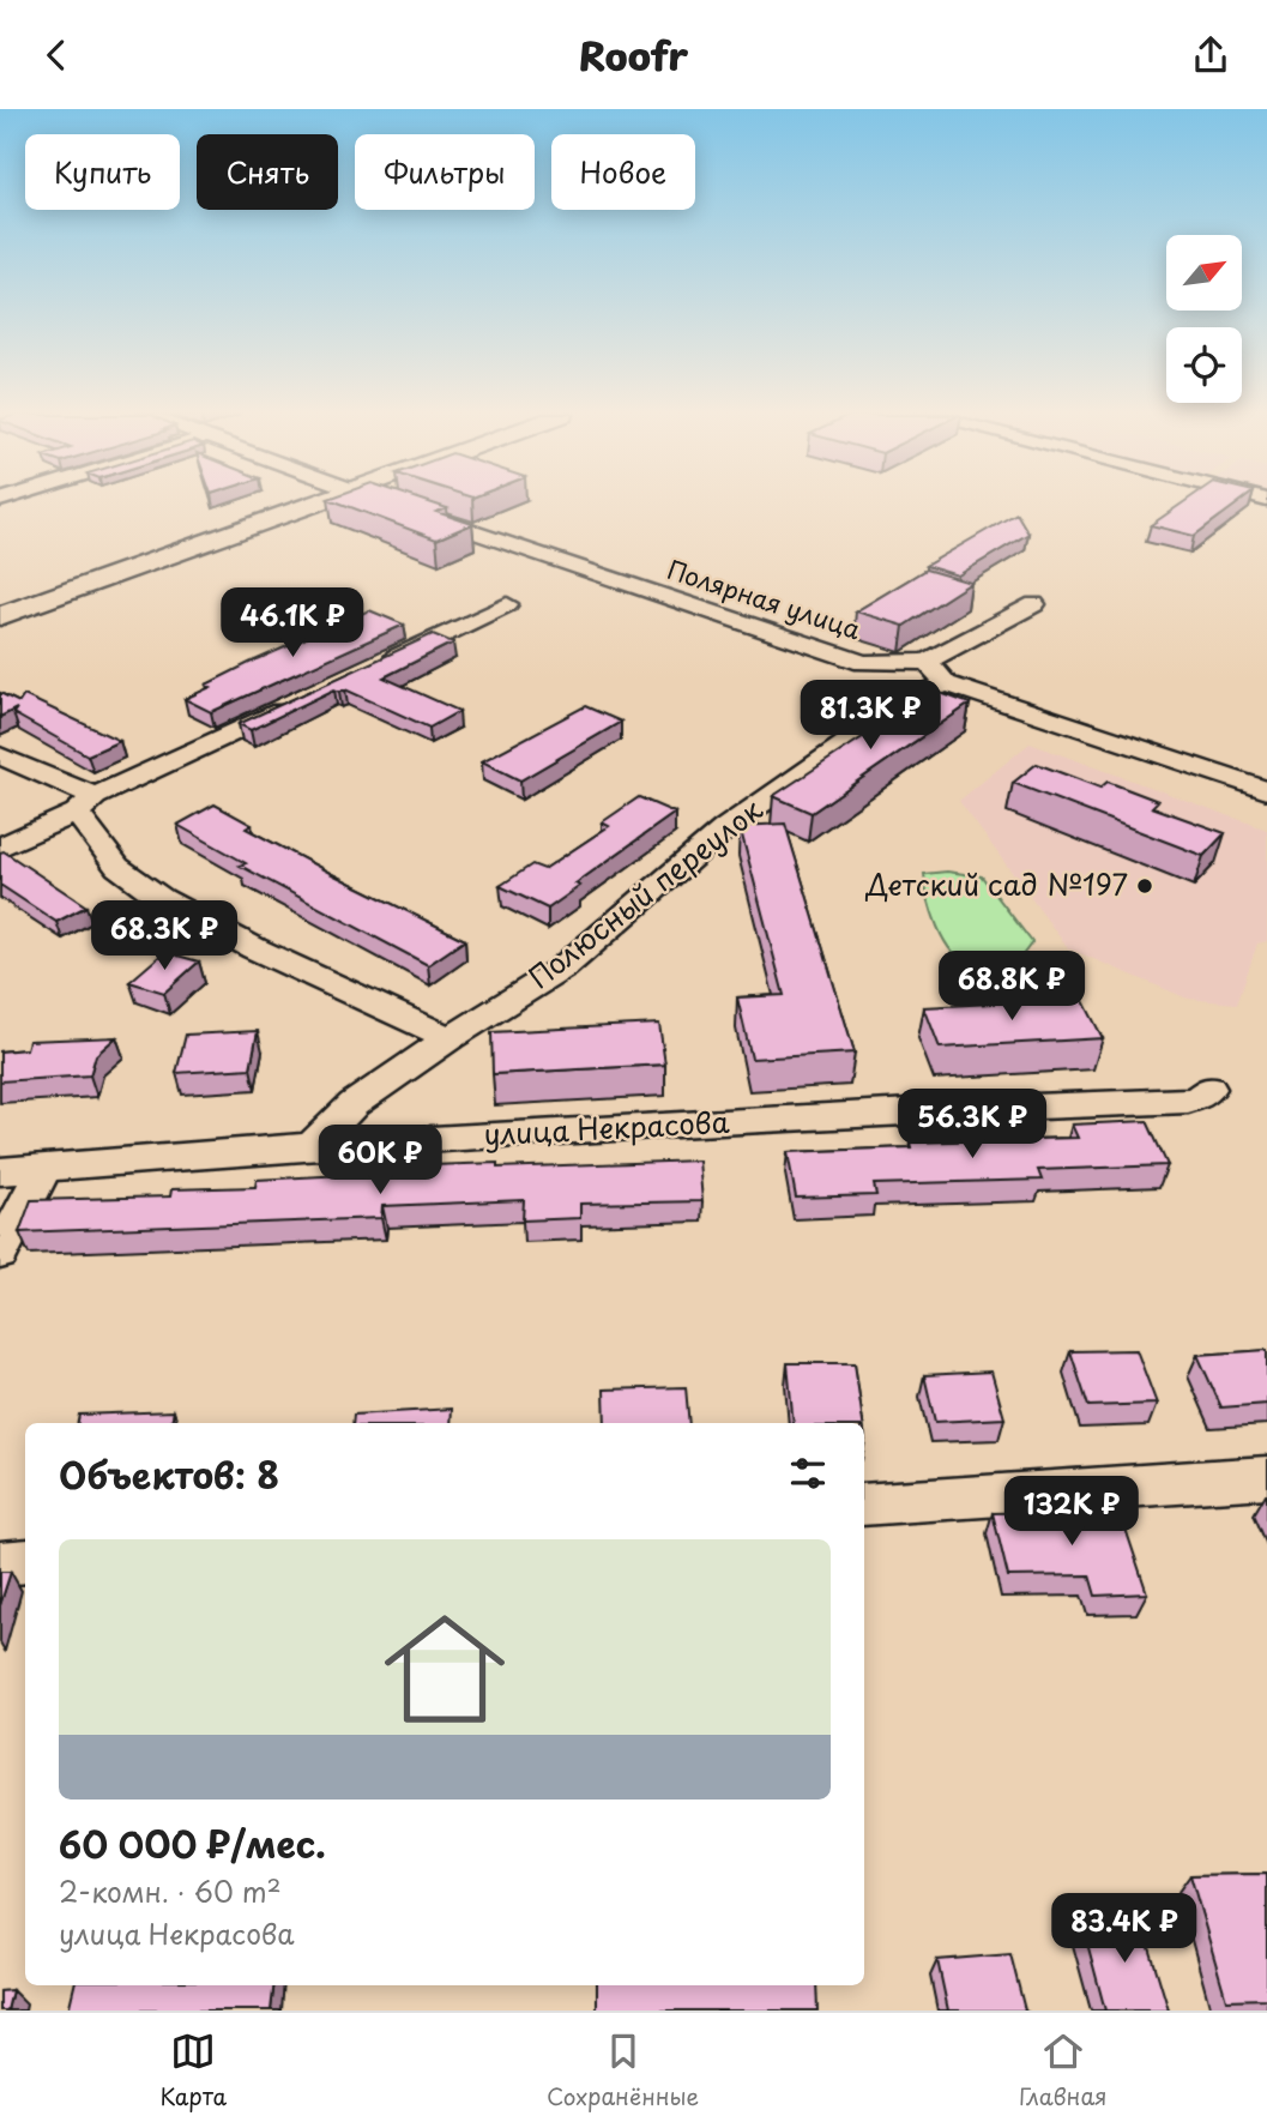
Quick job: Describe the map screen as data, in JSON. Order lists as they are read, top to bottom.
{
  "streets": {
    "street": ["Полярная улица", "Полюсный переулок", "улица Некрасова"]
  },
  "crossings": [
    ["Полярная улица", "Полюсный переулок"],
    ["Полюсный переулок", "улица Некрасова"]
  ],
  "places": ["Детский сад №197"],
  "north": "top right",
  "page": {
    "header": "Roofr",
    "chip": [
      "Купить",
      "Снять",
      "Фильтры",
      "Новое"
    ],
    "price": [
      "46.1K ₽",
      "81.3K ₽",
      "68.3K ₽",
      "68.8K ₽",
      "56.3K ₽",
      "60K ₽",
      "132K ₽",
      "83.4K ₽"
    ],
    "heading": "Объектов: 8",
    "list": [
      {
        "name": "60 000 ₽/мес.",
        "note": "2-комн. · 60 m² · улица Некрасова"
      }
    ],
    "tabs": ["Карта", "Сохранённые", "Главная"]
  }
}
